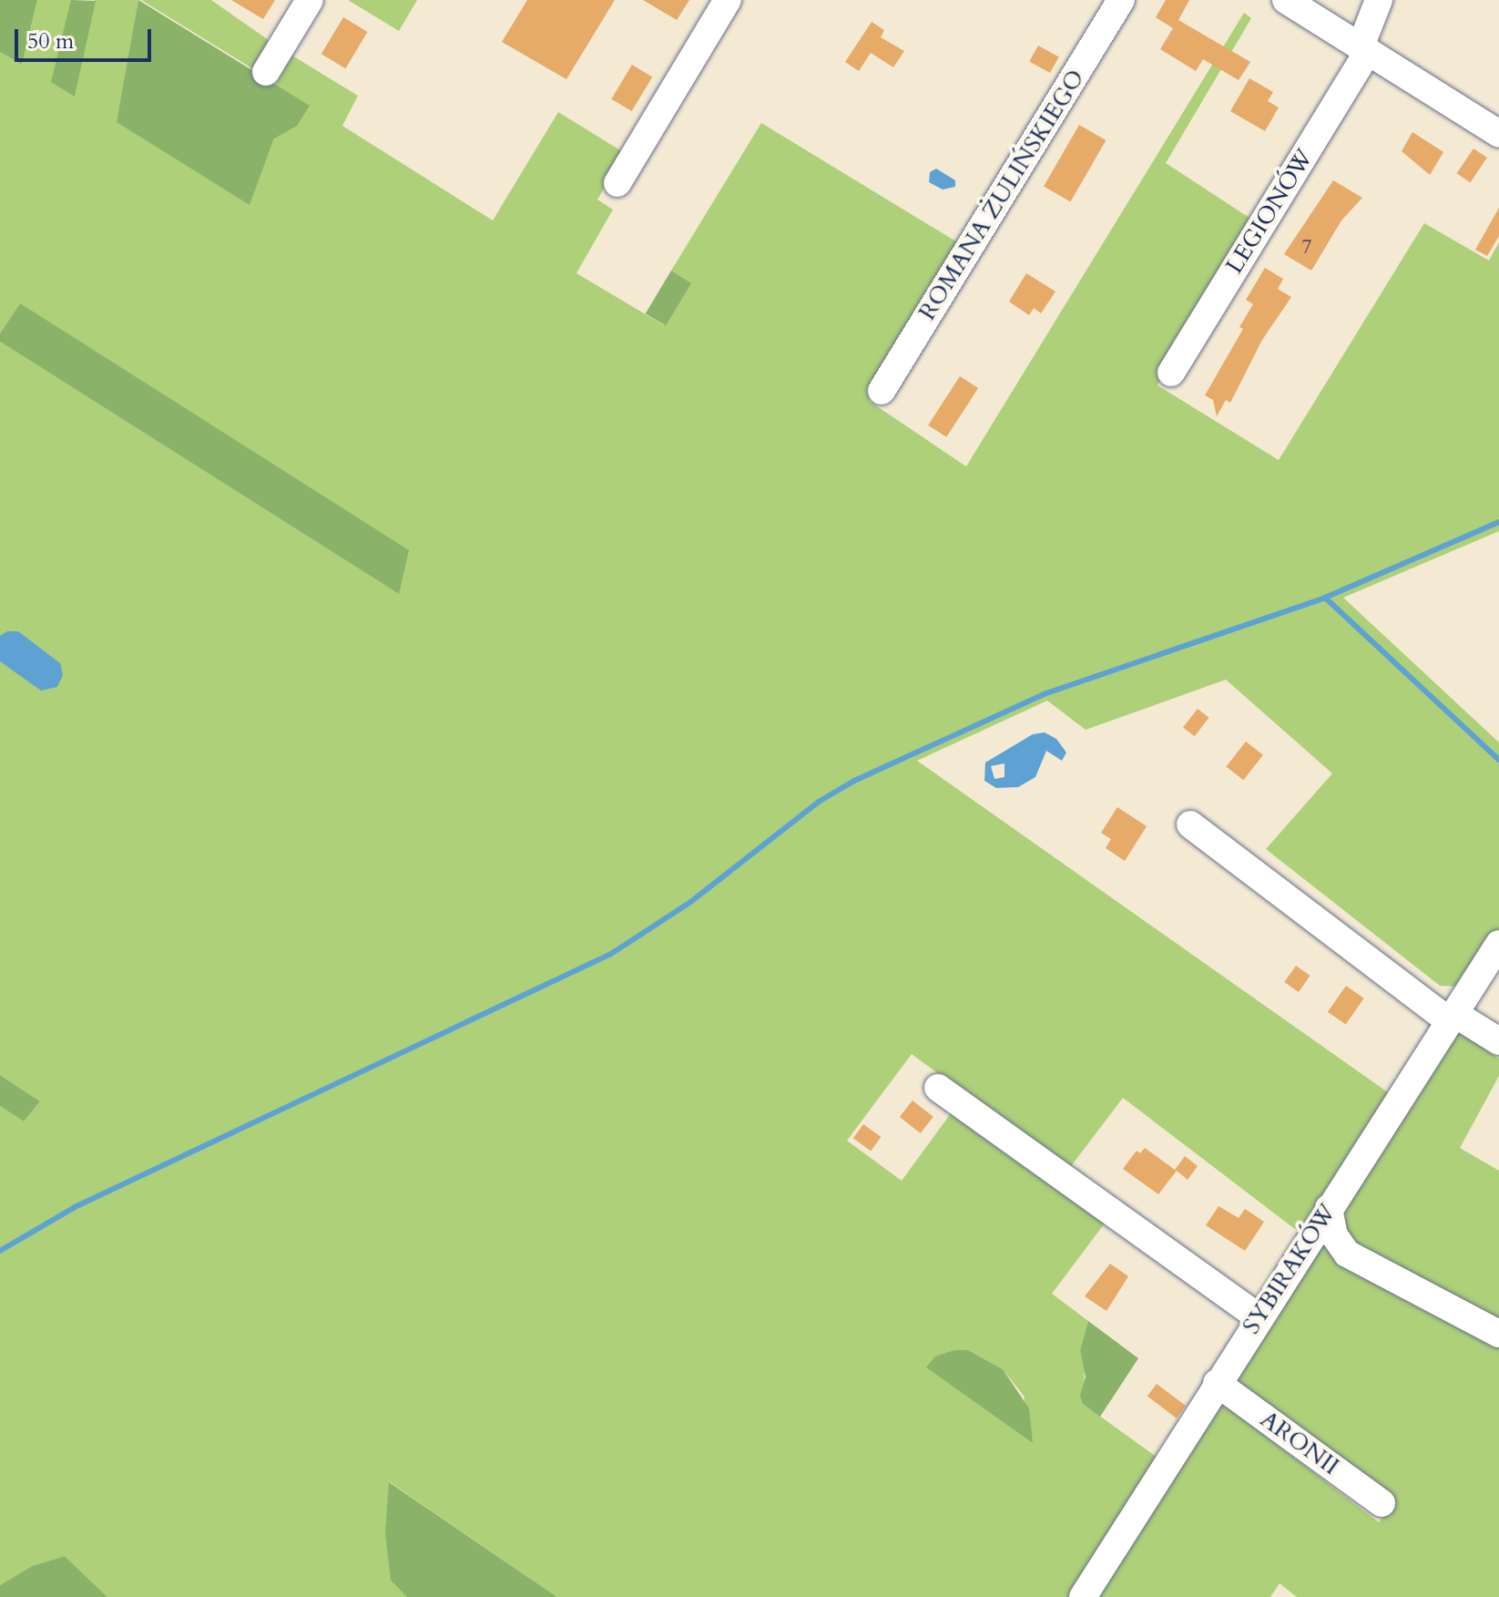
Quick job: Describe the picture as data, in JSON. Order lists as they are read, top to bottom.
{
  "streets": {
    "street": [
      "ROMANA ŻULIŃSKIEGO",
      "LEGIONÓW",
      "SYBIRAKÓW",
      "ARONII"
    ]
  },
  "crossings": [
    ["SYBIRAKÓW", "ARONII"]
  ],
  "house_numbers": ["7"],
  "scale_bar": "50 m"
}
